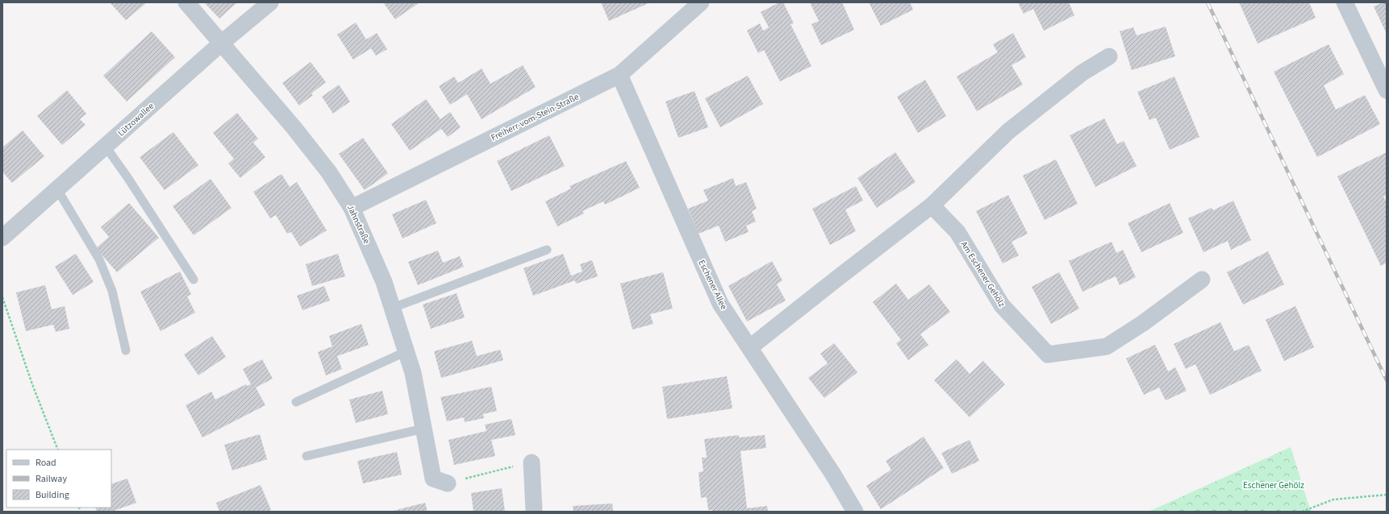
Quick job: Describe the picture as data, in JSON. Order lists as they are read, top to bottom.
{
  "streets": {
    "street": [
      "Freiherr-vom-Stein-Straße",
      "Lützowallee",
      "Jahnstraße",
      "Am Eschener Gehölz",
      "Eschener Allee"
    ]
  },
  "crossings": [
    ["Freiherr-vom-Stein-Straße", "Jahnstraße"],
    ["Freiherr-vom-Stein-Straße", "Eschener Allee"],
    ["Lützowallee", "Jahnstraße"]
  ],
  "parks": ["Eschener Gehölz"],
  "legend": ["Road", "Railway", "Building"]
}
